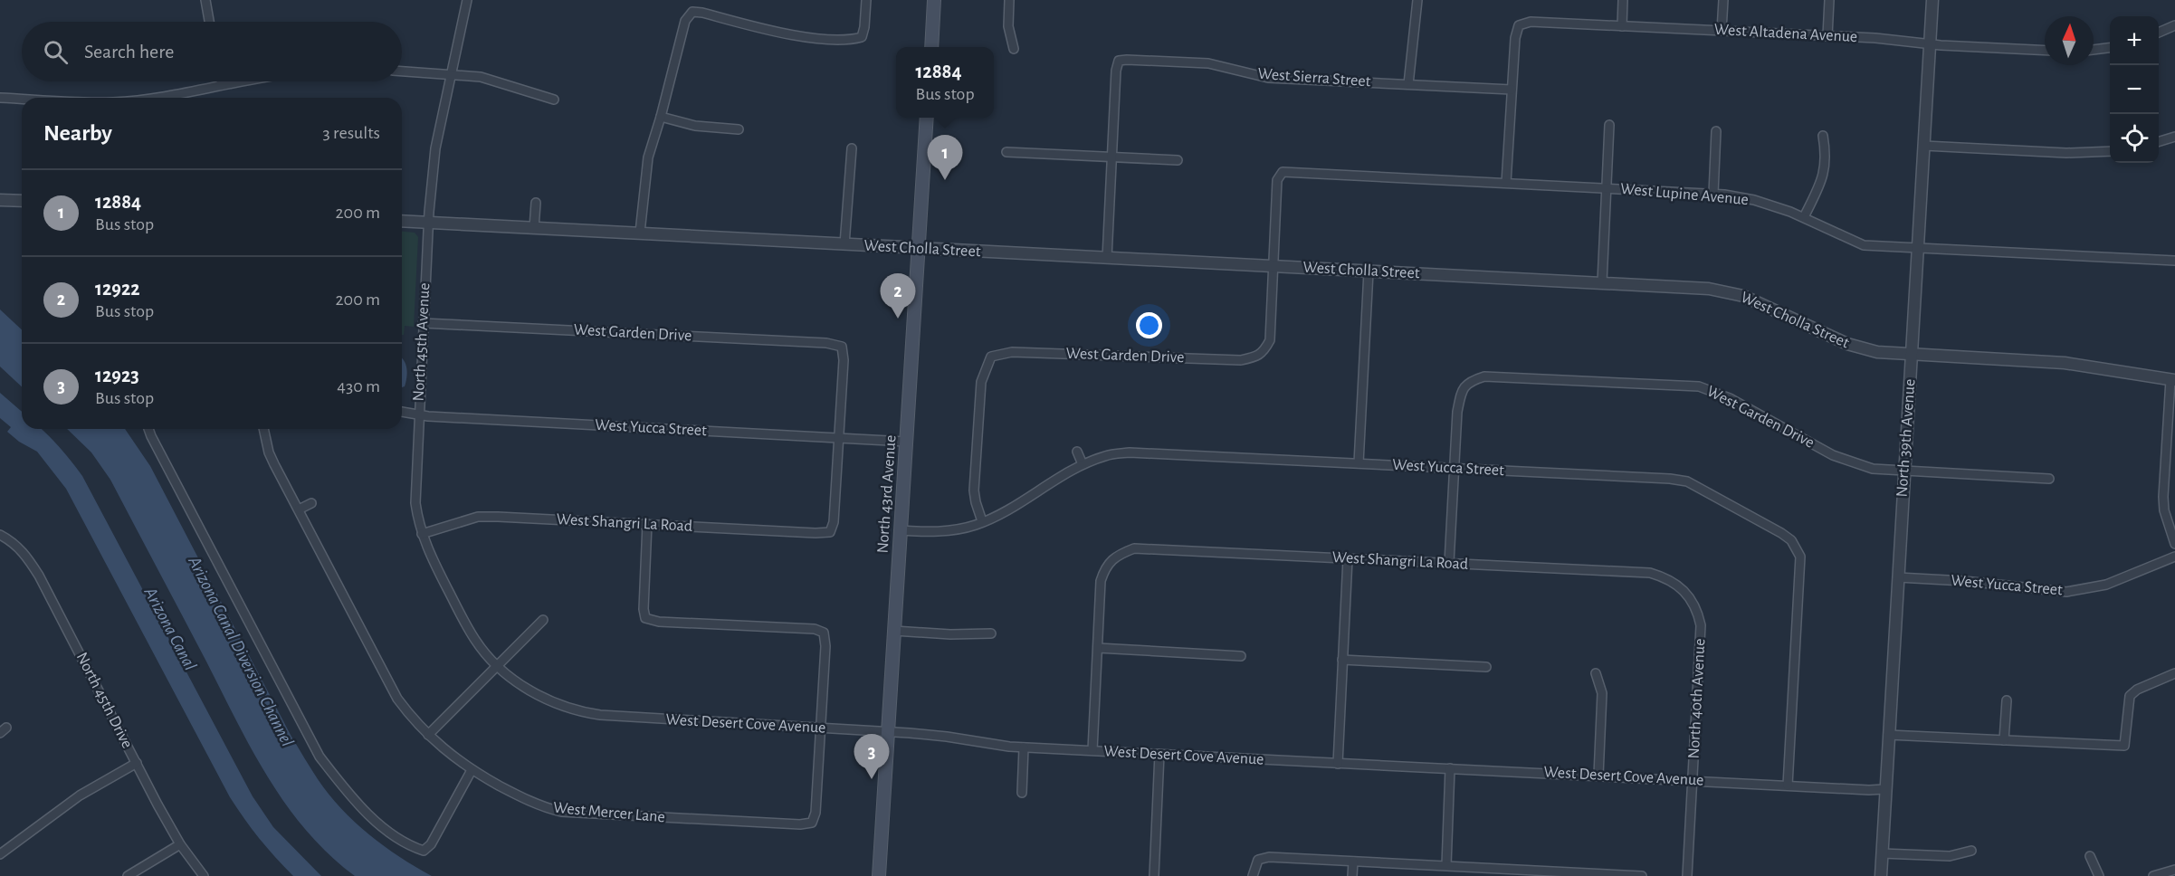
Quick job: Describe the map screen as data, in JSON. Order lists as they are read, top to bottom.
{
  "streets": {
    "main road": ["North 43rd Avenue"],
    "street": [
      "West Altadena Avenue",
      "West Sierra Street",
      "West Lupine Avenue",
      "West Cholla Street",
      "West Garden Drive",
      "North 45th Avenue",
      "West Yucca Street",
      "North 39th Avenue",
      "West Shangri La Road",
      "North 40th Avenue",
      "North 45th Drive",
      "West Desert Cove Avenue",
      "West Mercer Lane"
    ]
  },
  "crossings": [
    ["West Altadena Avenue", "West Sierra Street"],
    ["West Altadena Avenue", "North 39th Avenue"],
    ["West Lupine Avenue", "West Cholla Street"],
    ["West Lupine Avenue", "West Garden Drive"],
    ["West Lupine Avenue", "North 39th Avenue"],
    ["West Cholla Street", "West Garden Drive"],
    ["West Cholla Street", "North 45th Avenue"],
    ["West Cholla Street", "North 39th Avenue"],
    ["West Cholla Street", "North 43rd Avenue"],
    ["West Garden Drive", "North 45th Avenue"],
    ["West Garden Drive", "West Yucca Street"],
    ["West Garden Drive", "North 39th Avenue"],
    ["West Garden Drive", "West Shangri La Road"],
    ["North 45th Avenue", "West Yucca Street"],
    ["North 45th Avenue", "West Shangri La Road"],
    ["North 45th Avenue", "West Desert Cove Avenue"],
    ["West Yucca Street", "North 39th Avenue"],
    ["West Yucca Street", "North 43rd Avenue"],
    ["West Yucca Street", "West Shangri La Road"],
    ["West Yucca Street", "West Desert Cove Avenue"],
    ["North 39th Avenue", "West Desert Cove Avenue"],
    ["North 43rd Avenue", "West Desert Cove Avenue"],
    ["West Shangri La Road", "North 40th Avenue"],
    ["North 40th Avenue", "West Desert Cove Avenue"],
    ["West Desert Cove Avenue", "West Mercer Lane"]
  ],
  "water": ["Arizona Canal", "Arizona Canal Diversion Channel"],
  "north": "top",
  "page": {
    "map_buttons": ["+", "−"],
    "search": "Search here",
    "popup": ["12884", "Bus stop"],
    "heading": ["Nearby", "3 results"],
    "pins": ["1", "2", "3"],
    "list": [
      {
        "mark": "1",
        "name": "12884",
        "note": "Bus stop",
        "value": "200 m"
      },
      {
        "mark": "2",
        "name": "12922",
        "note": "Bus stop",
        "value": "200 m"
      },
      {
        "mark": "3",
        "name": "12923",
        "note": "Bus stop",
        "value": "430 m"
      }
    ]
  }
}
